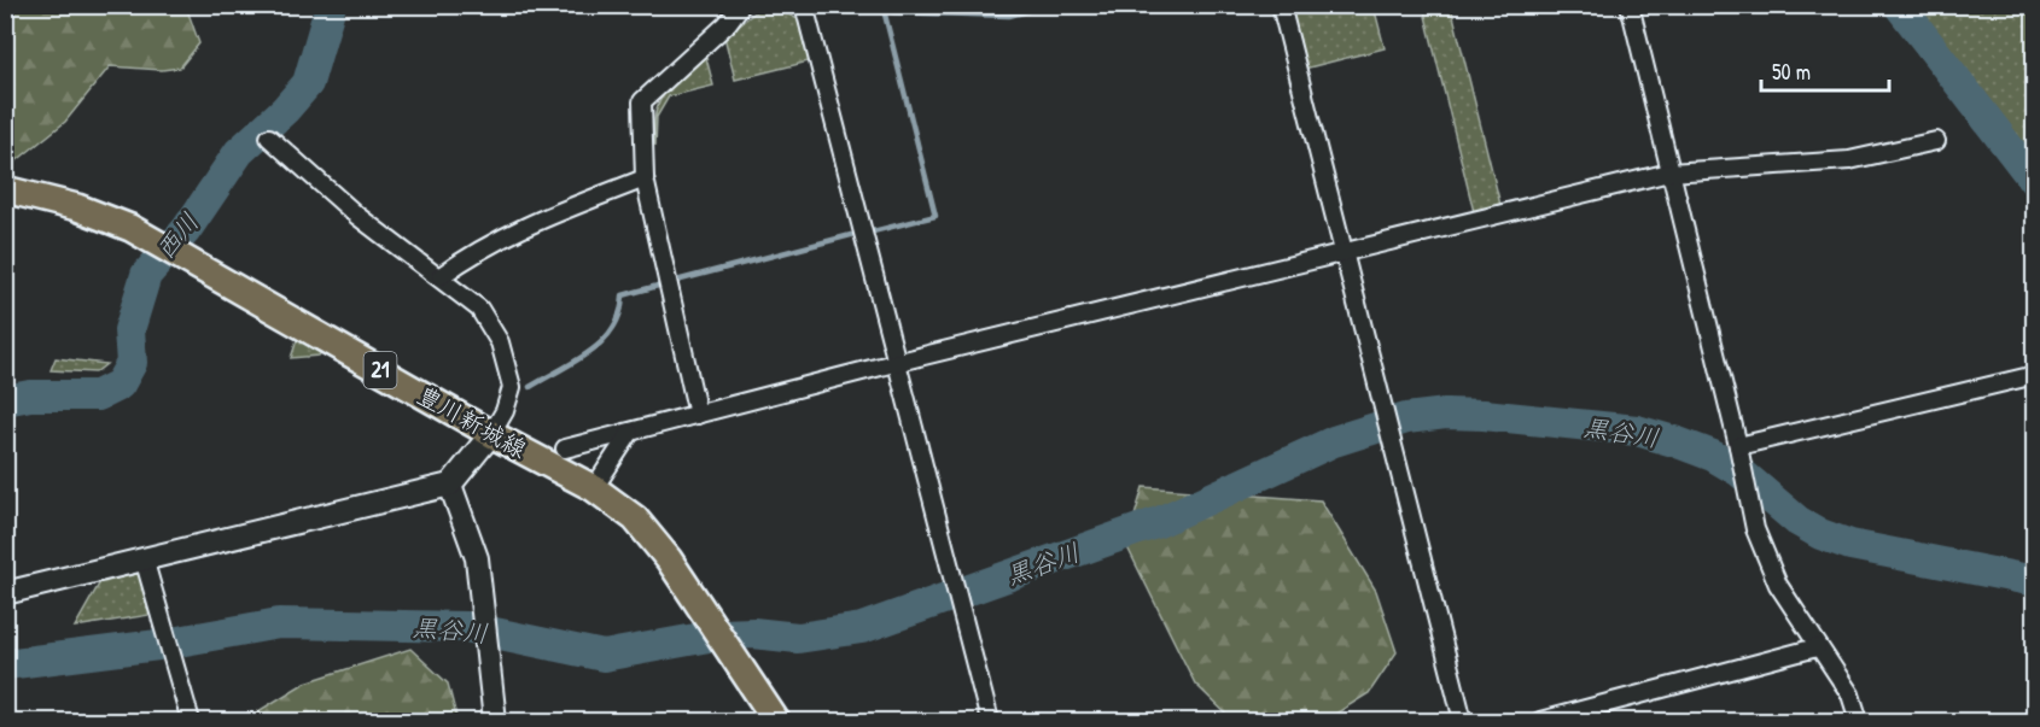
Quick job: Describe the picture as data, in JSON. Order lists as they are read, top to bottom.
{
  "streets": {
    "main road": ["21", "豊川新城線"]
  },
  "water": ["西川", "黒谷川"],
  "scale_bar": "50 m"
}
